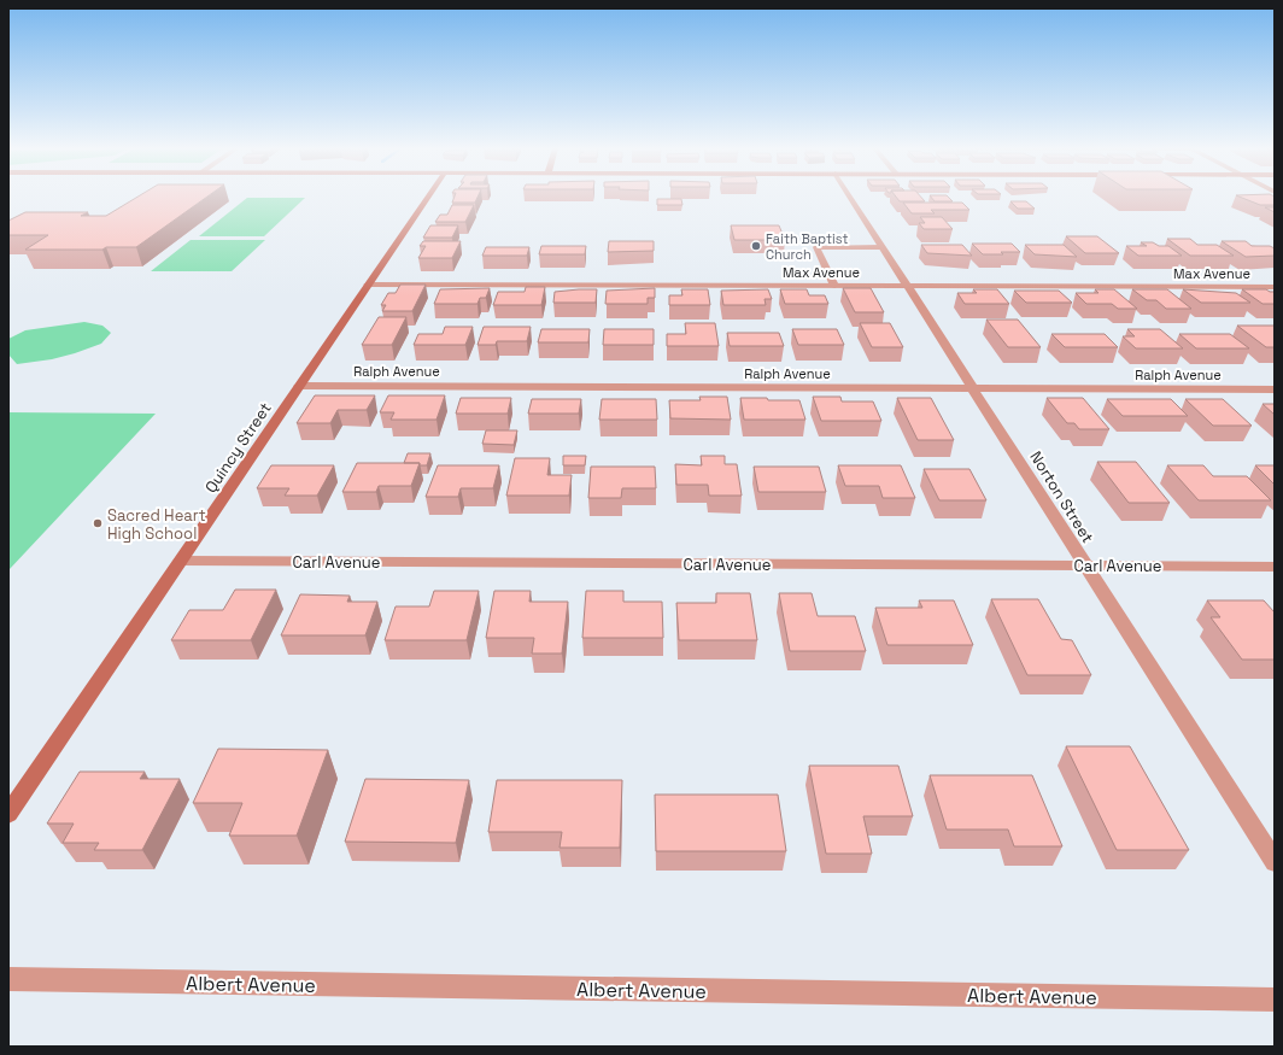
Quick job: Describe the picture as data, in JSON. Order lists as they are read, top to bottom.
{
  "streets": {
    "main road": ["Quincy Street"],
    "street": [
      "Max Avenue",
      "Ralph Avenue",
      "Norton Street",
      "Carl Avenue",
      "Albert Avenue"
    ]
  },
  "crossings": [
    ["Max Avenue", "Quincy Street"],
    ["Max Avenue", "Norton Street"],
    ["Ralph Avenue", "Quincy Street"],
    ["Ralph Avenue", "Norton Street"],
    ["Quincy Street", "Carl Avenue"],
    ["Norton Street", "Carl Avenue"]
  ],
  "places": ["Faith Baptist Church", "Sacred Heart High School"]
}
